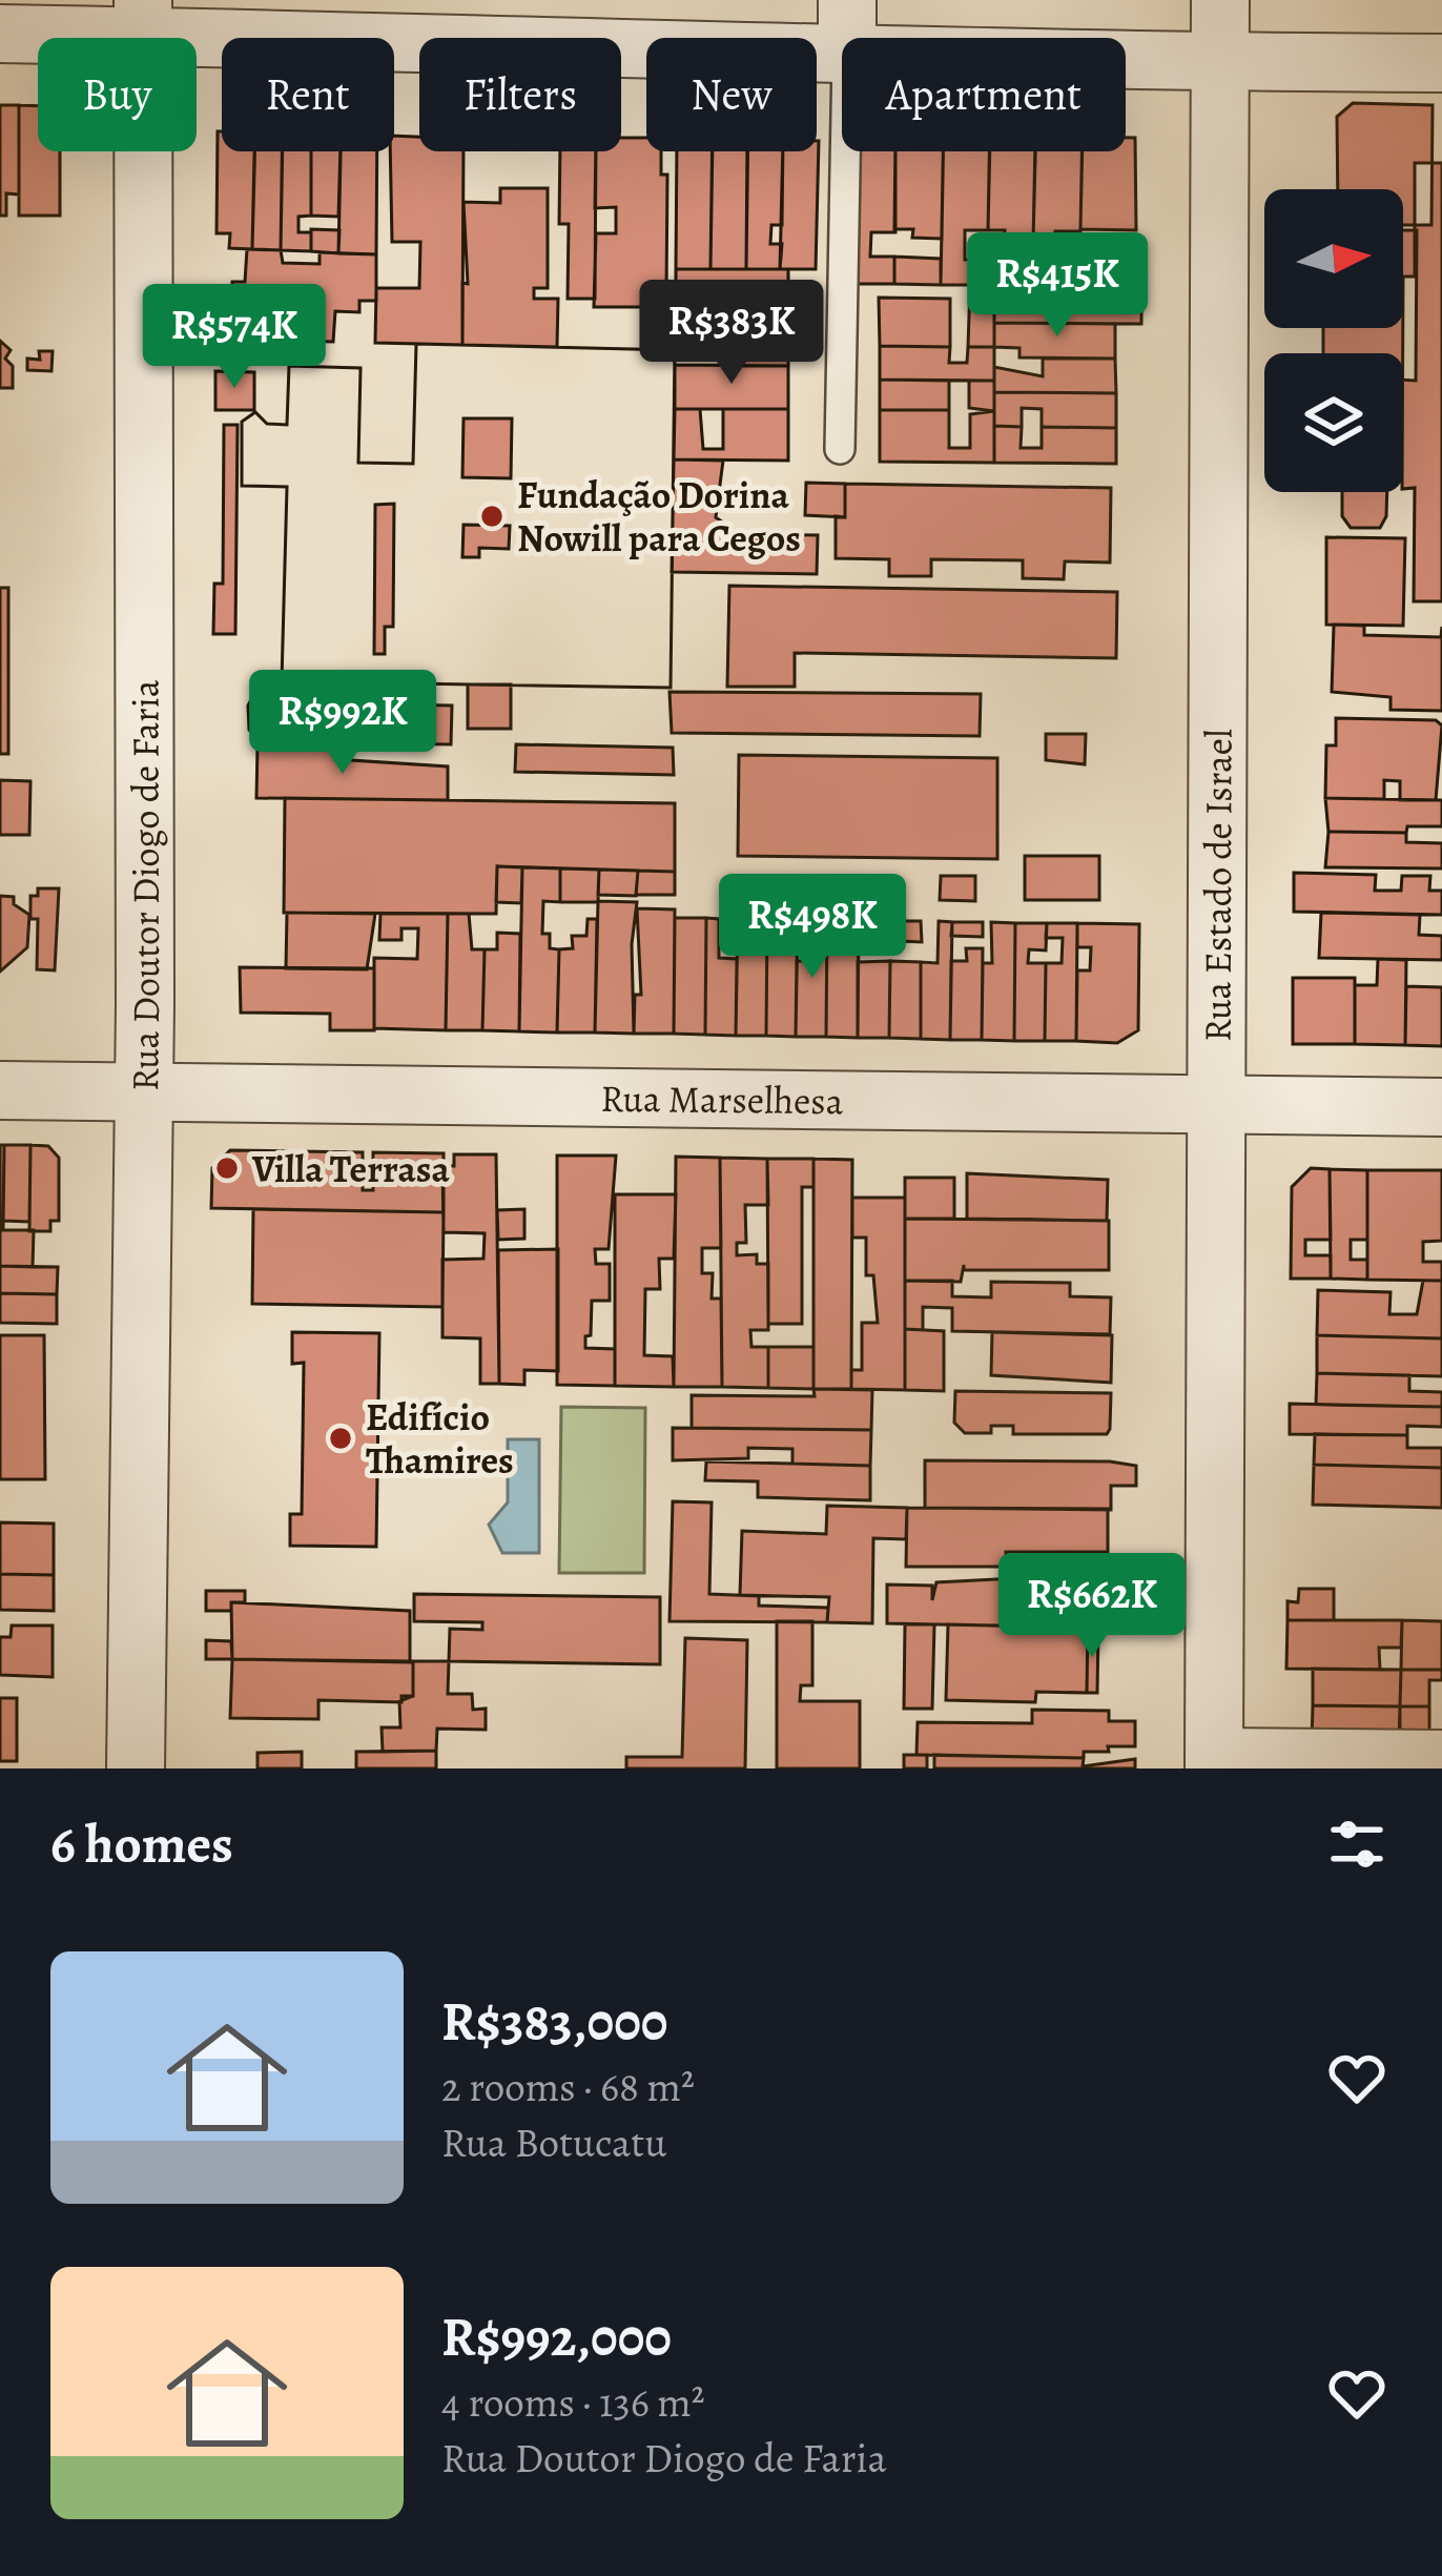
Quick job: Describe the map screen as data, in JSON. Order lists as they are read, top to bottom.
{
  "streets": {
    "street": ["Rua Doutor Diogo de Faria", "Rua Estado de Israel", "Rua Marselhesa"]
  },
  "crossings": [
    ["Rua Doutor Diogo de Faria", "Rua Marselhesa"],
    ["Rua Estado de Israel", "Rua Marselhesa"]
  ],
  "places": ["Fundação Dorina Nowill para Cegos", "Villa Terrasa", "Edifício Thamires"],
  "north": "right",
  "page": {
    "chip": [
      "Buy",
      "Rent",
      "Filters",
      "New",
      "Apartment"
    ],
    "price": [
      "R$415K",
      "R$383K",
      "R$574K",
      "R$992K",
      "R$498K",
      "R$662K"
    ],
    "heading": "6 homes",
    "list": [
      {
        "name": "R$383,000",
        "note": "2 rooms · 68 m² · Rua Botucatu"
      },
      {
        "name": "R$992,000",
        "note": "4 rooms · 136 m² · Rua Doutor Diogo de Faria"
      }
    ]
  }
}
